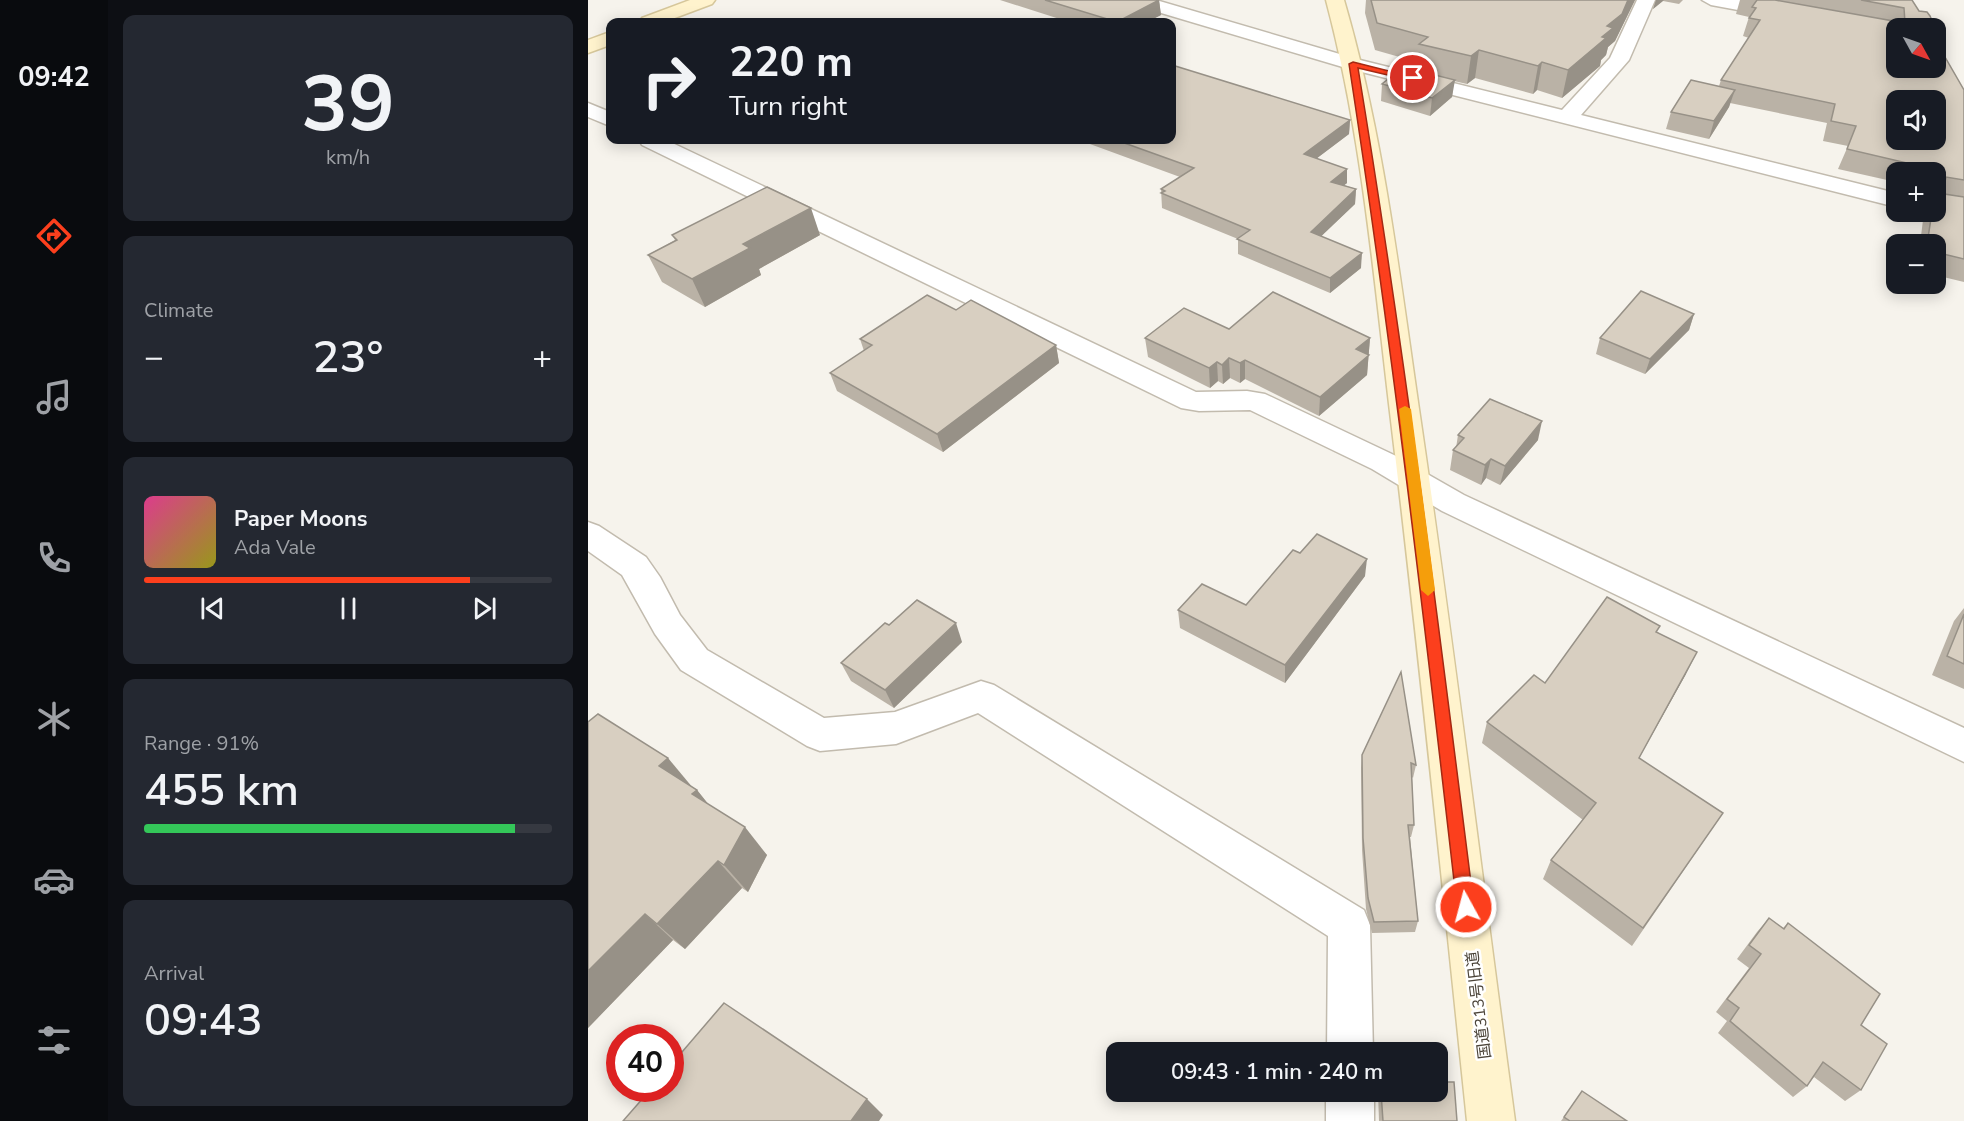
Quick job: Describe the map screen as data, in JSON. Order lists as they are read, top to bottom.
{
  "streets": {
    "street": ["国道313号旧道"]
  },
  "north": "bottom right",
  "page": {
    "tabs": "09:42",
    "tile": [
      ["39", "km/h"],
      "Climate",
      ["Range · 91%", "455 km"],
      ["Arrival", "09:43"]
    ],
    "map_buttons": ["+", "−"],
    "turn": ["220 m", "Turn right"],
    "heat": ["−", "23°", "+"],
    "song": ["Paper Moons", "Ada Vale"],
    "limit": "40",
    "trip": "09:43 · 1 min · 240 m"
  }
}
